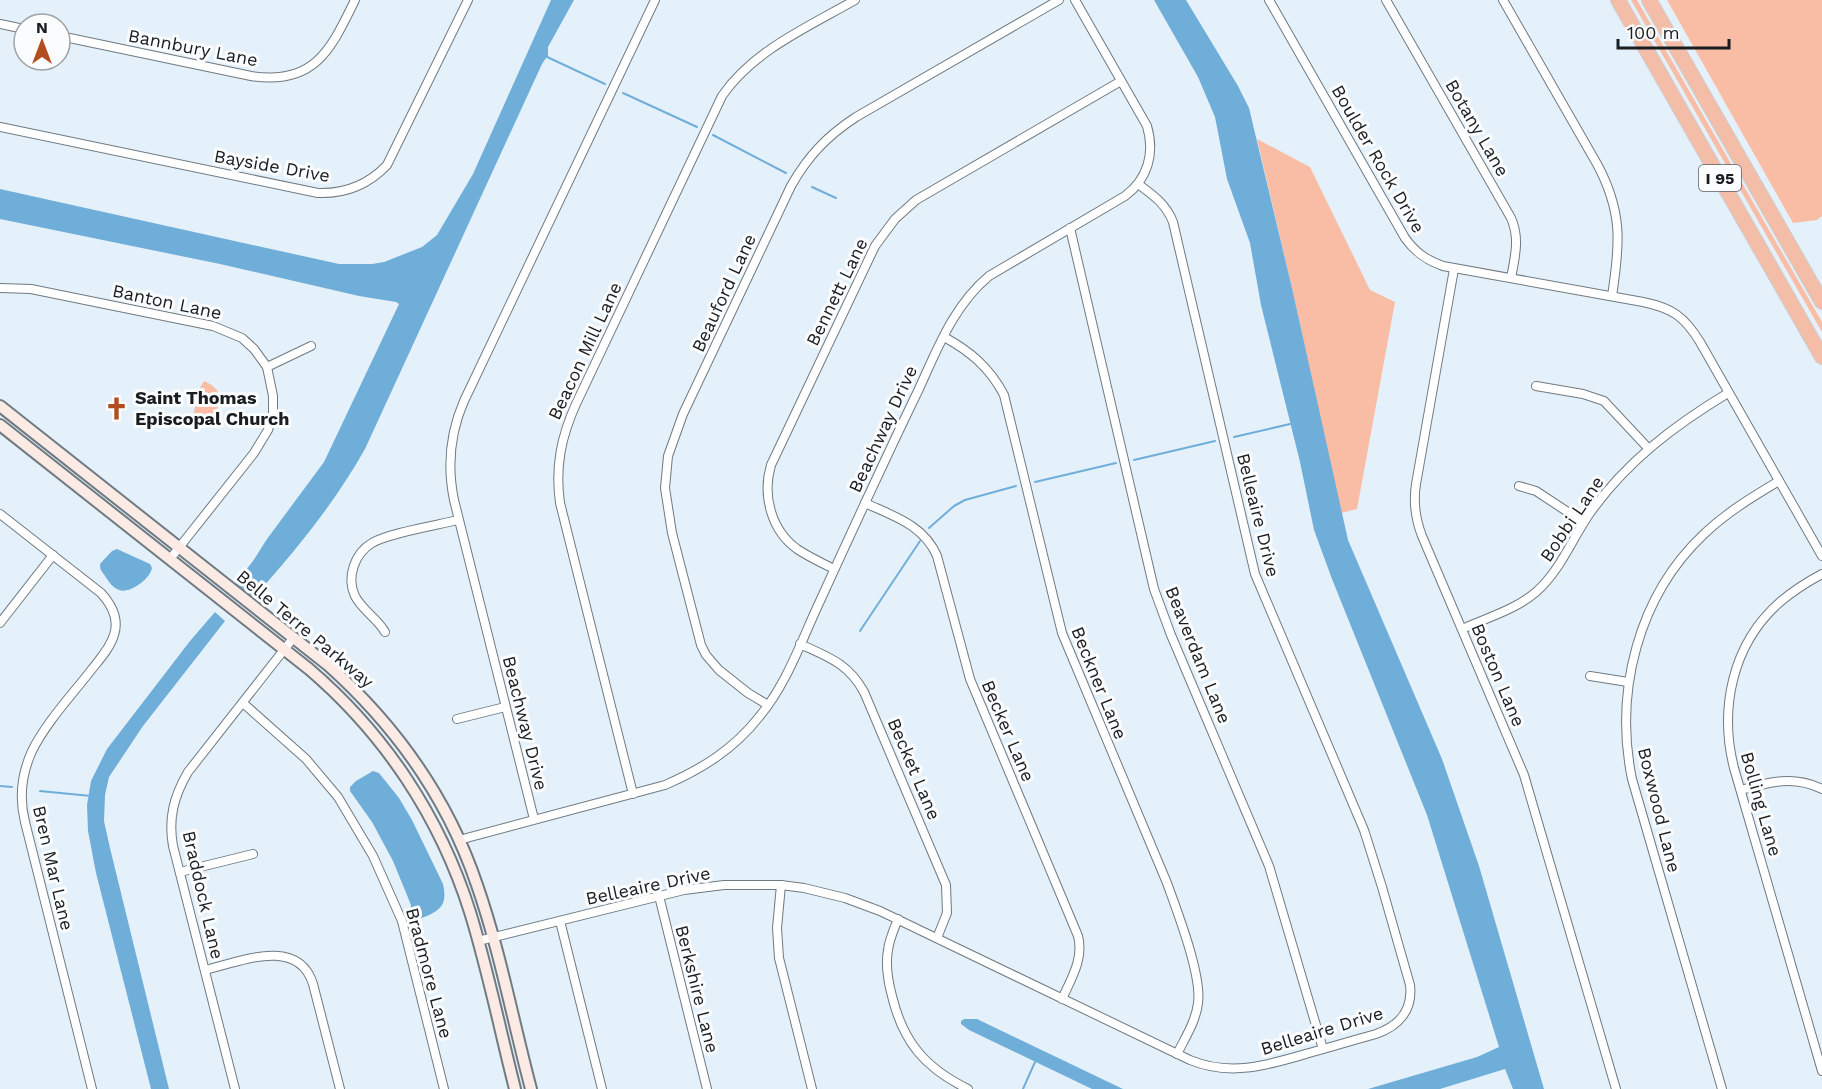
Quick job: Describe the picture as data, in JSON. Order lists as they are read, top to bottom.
{
  "streets": {
    "highway": ["I 95"],
    "main road": ["Belle Terre Parkway"],
    "street": [
      "Bannbury Lane",
      "Botany Lane",
      "Boulder Rock Drive",
      "Bayside Drive",
      "Bennett Lane",
      "Beauford Lane",
      "Banton Lane",
      "Beacon Mill Lane",
      "Beachway Drive",
      "Belleaire Drive",
      "Bobbi Lane",
      "Beaverdam Lane",
      "Boston Lane",
      "Beckner Lane",
      "Becker Lane",
      "Becket Lane",
      "Bolling Lane",
      "Boxwood Lane",
      "Bren Mar Lane",
      "Braddock Lane",
      "Bradmore Lane",
      "Berkshire Lane"
    ]
  },
  "crossings": [
    ["Botany Lane", "Boulder Rock Drive"],
    ["Boulder Rock Drive", "Bobbi Lane"],
    ["Boulder Rock Drive", "Boston Lane"],
    ["Boulder Rock Drive", "Boxwood Lane"],
    ["Bennett Lane", "Beachway Drive"],
    ["Beauford Lane", "Beachway Drive"],
    ["Banton Lane", "Belle Terre Parkway"],
    ["Beacon Mill Lane", "Beachway Drive"],
    ["Beachway Drive", "Belleaire Drive"],
    ["Beachway Drive", "Belle Terre Parkway"],
    ["Beachway Drive", "Beaverdam Lane"],
    ["Beachway Drive", "Beckner Lane"],
    ["Beachway Drive", "Becker Lane"],
    ["Beachway Drive", "Becket Lane"],
    ["Belleaire Drive", "Belle Terre Parkway"],
    ["Belleaire Drive", "Beaverdam Lane"],
    ["Belleaire Drive", "Beckner Lane"],
    ["Belleaire Drive", "Becker Lane"],
    ["Belleaire Drive", "Becket Lane"],
    ["Belleaire Drive", "Berkshire Lane"],
    ["Bobbi Lane", "Boston Lane"],
    ["Belle Terre Parkway", "Braddock Lane"],
    ["Braddock Lane", "Bradmore Lane"]
  ],
  "places": {
    "church": ["Saint Thomas Episcopal Church"]
  },
  "scale_bar": "100 m",
  "north": "top"
}
